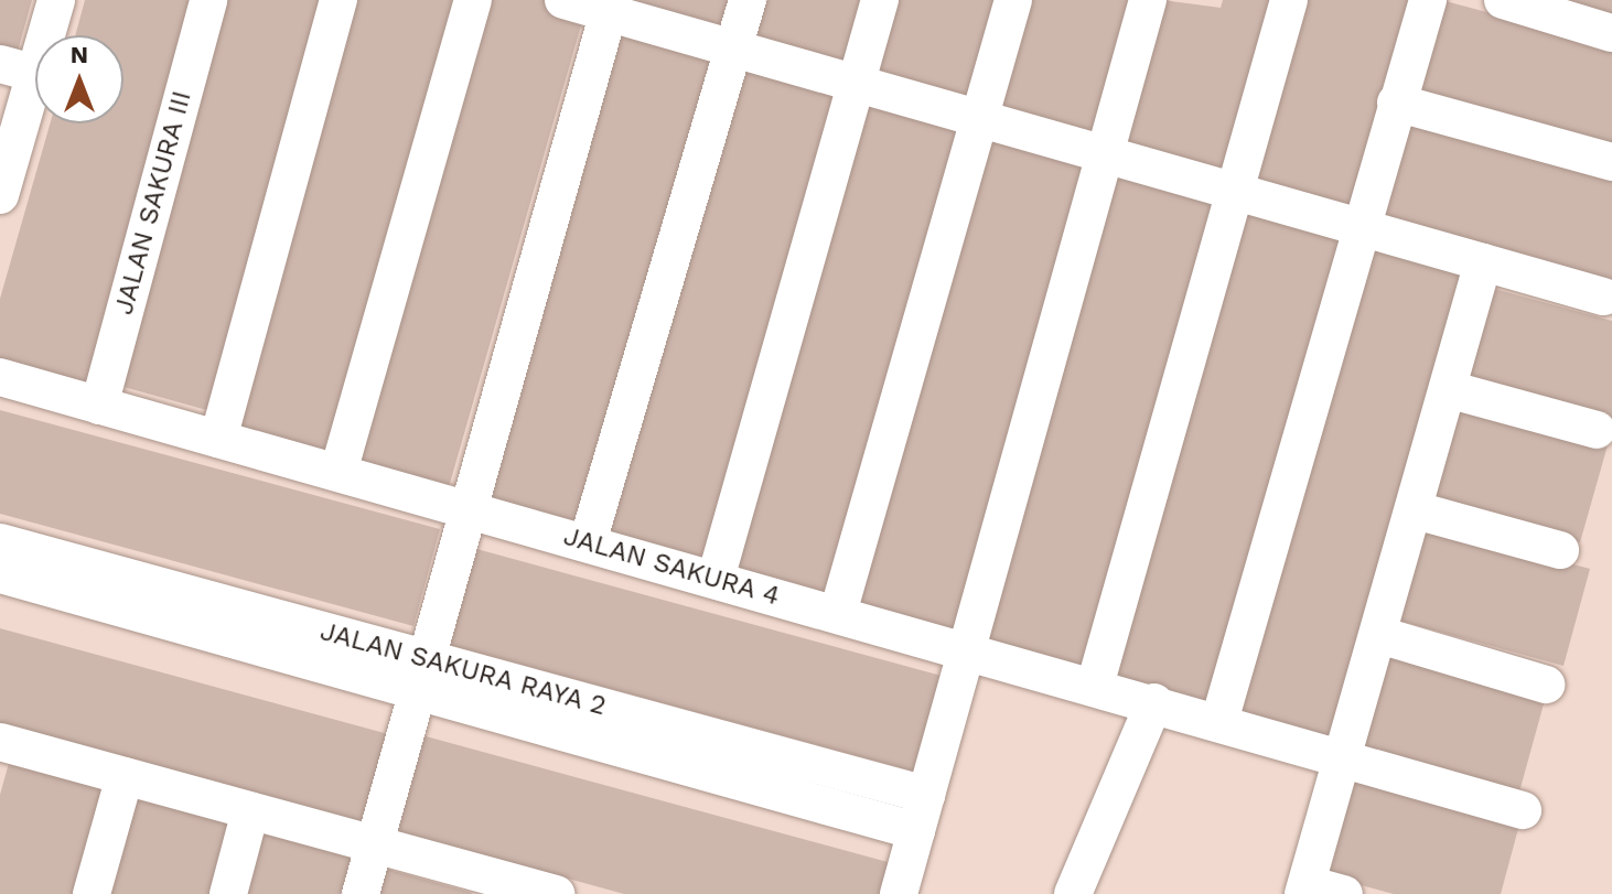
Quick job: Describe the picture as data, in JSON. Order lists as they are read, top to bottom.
{
  "streets": {
    "street": ["JALAN SAKURA III", "JALAN SAKURA 4", "JALAN SAKURA RAYA 2"]
  },
  "crossings": [
    ["JALAN SAKURA III", "JALAN SAKURA 4"]
  ],
  "north": "top"
}
